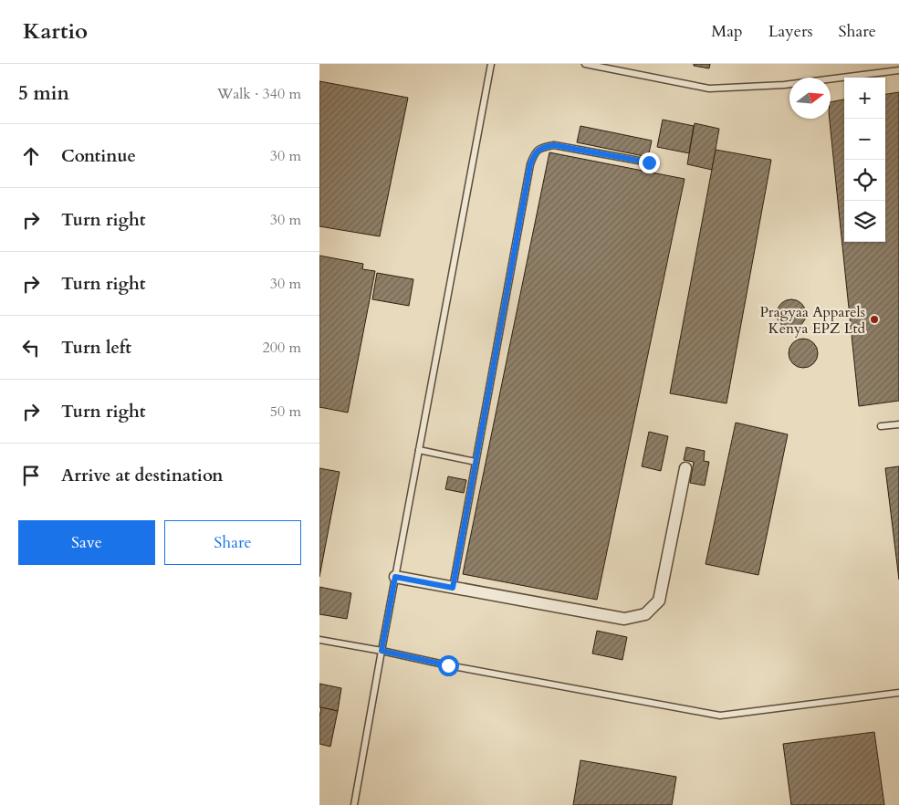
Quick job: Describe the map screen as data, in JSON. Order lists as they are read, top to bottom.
{
  "places": ["Pragyaa Apparels Kenya EPZ Ltd"],
  "north": "right",
  "page": {
    "header": "Kartio",
    "nav": ["Map", "Layers", "Share"],
    "heading": ["5 min", "Walk · 340 m"],
    "map_buttons": ["+", "−"],
    "list": [
      ["Continue", "30 m"],
      ["Turn right", "30 m"],
      ["Turn right", "30 m"],
      ["Turn left", "200 m"],
      ["Turn right", "50 m"],
      "Arrive at destination"
    ],
    "buttons": ["Save", "Share"]
  }
}
